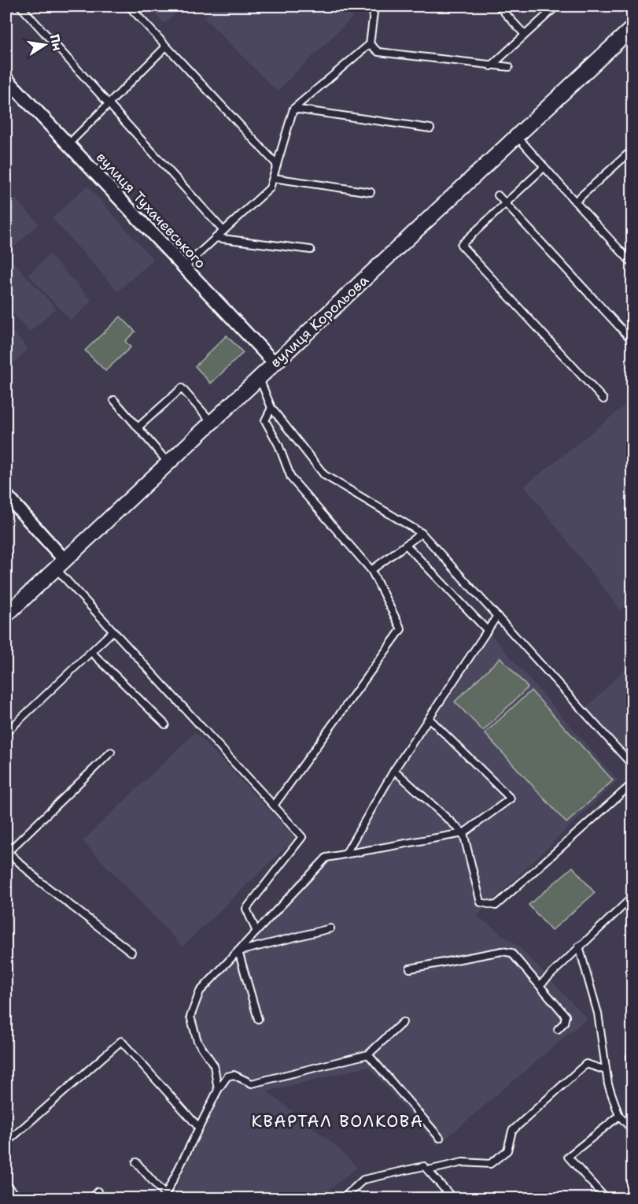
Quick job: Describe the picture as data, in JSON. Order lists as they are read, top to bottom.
{
  "streets": {
    "street": ["вулиця Тухачевського", "вулиця Корольова"]
  },
  "crossings": [
    ["вулиця Тухачевського", "вулиця Корольова"]
  ],
  "districts": ["КВАРТАЛ ВОЛКОВА"],
  "north": "right"
}
